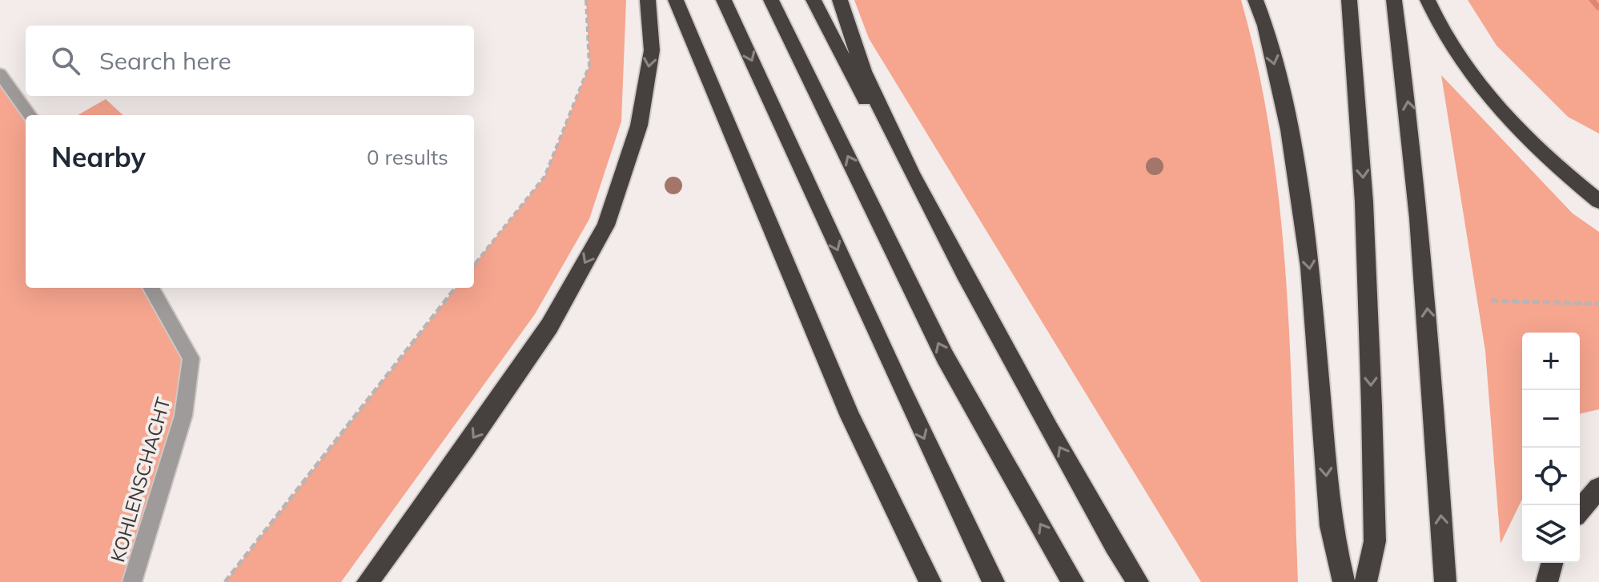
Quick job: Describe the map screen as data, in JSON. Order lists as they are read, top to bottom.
{
  "streets": {
    "lane": ["KOHLENSCHACHT"]
  },
  "page": {
    "search": "Search here",
    "heading": ["Nearby", "0 results"],
    "map_buttons": ["+", "−"]
  }
}
